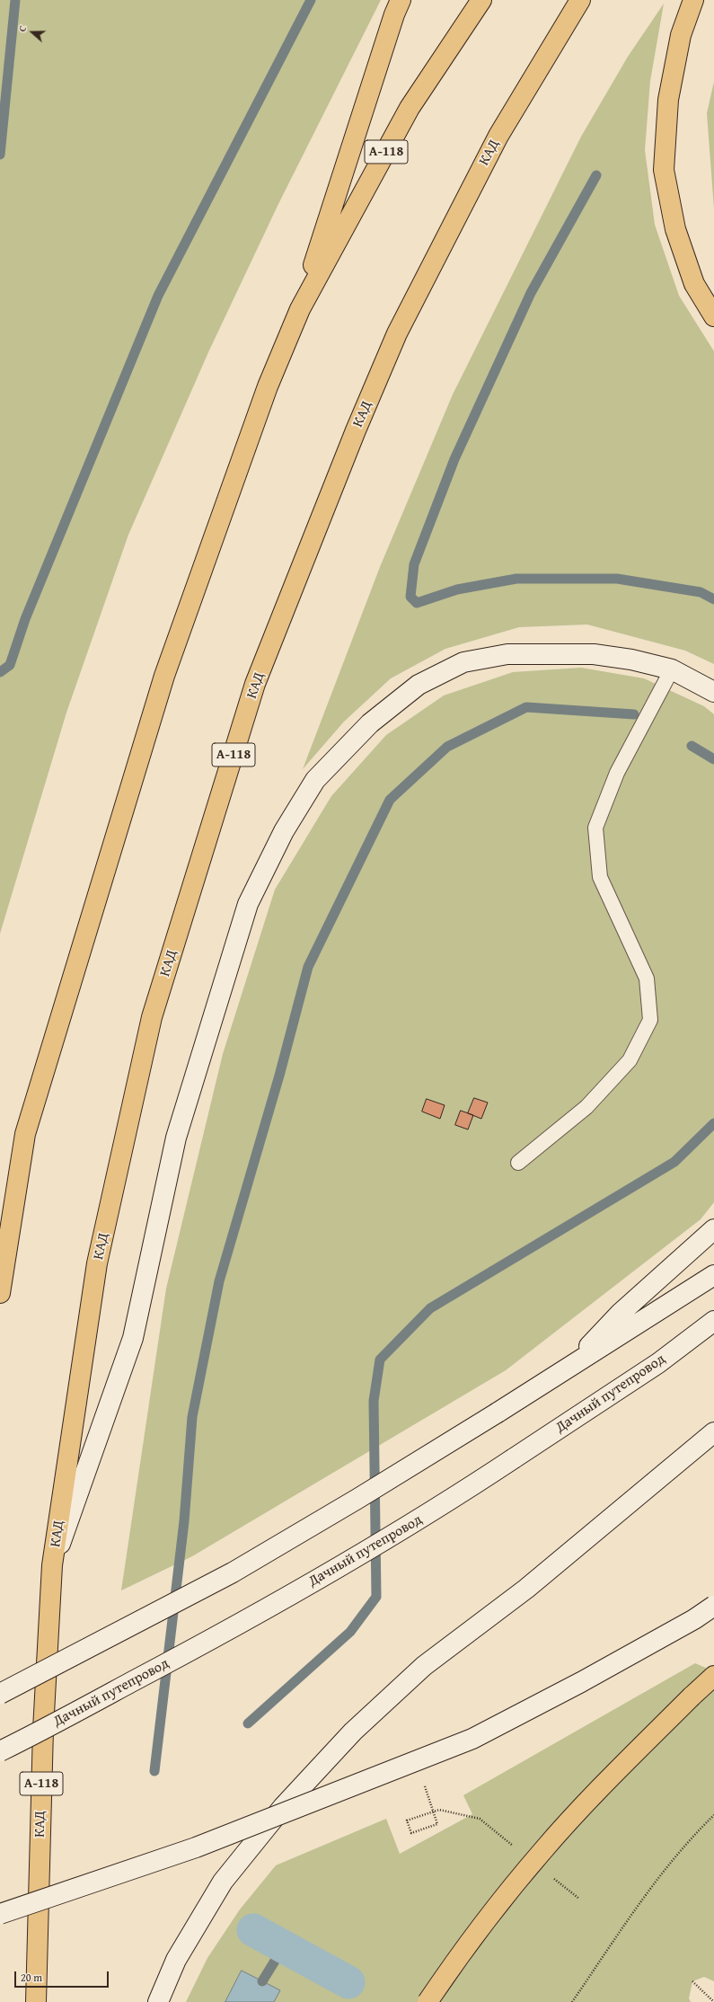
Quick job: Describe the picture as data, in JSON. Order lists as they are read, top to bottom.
{
  "streets": {
    "highway": ["А-118", "КАД"],
    "main road": ["Дачный путепровод"]
  },
  "scale_bar": "20 m",
  "north": "left"
}
